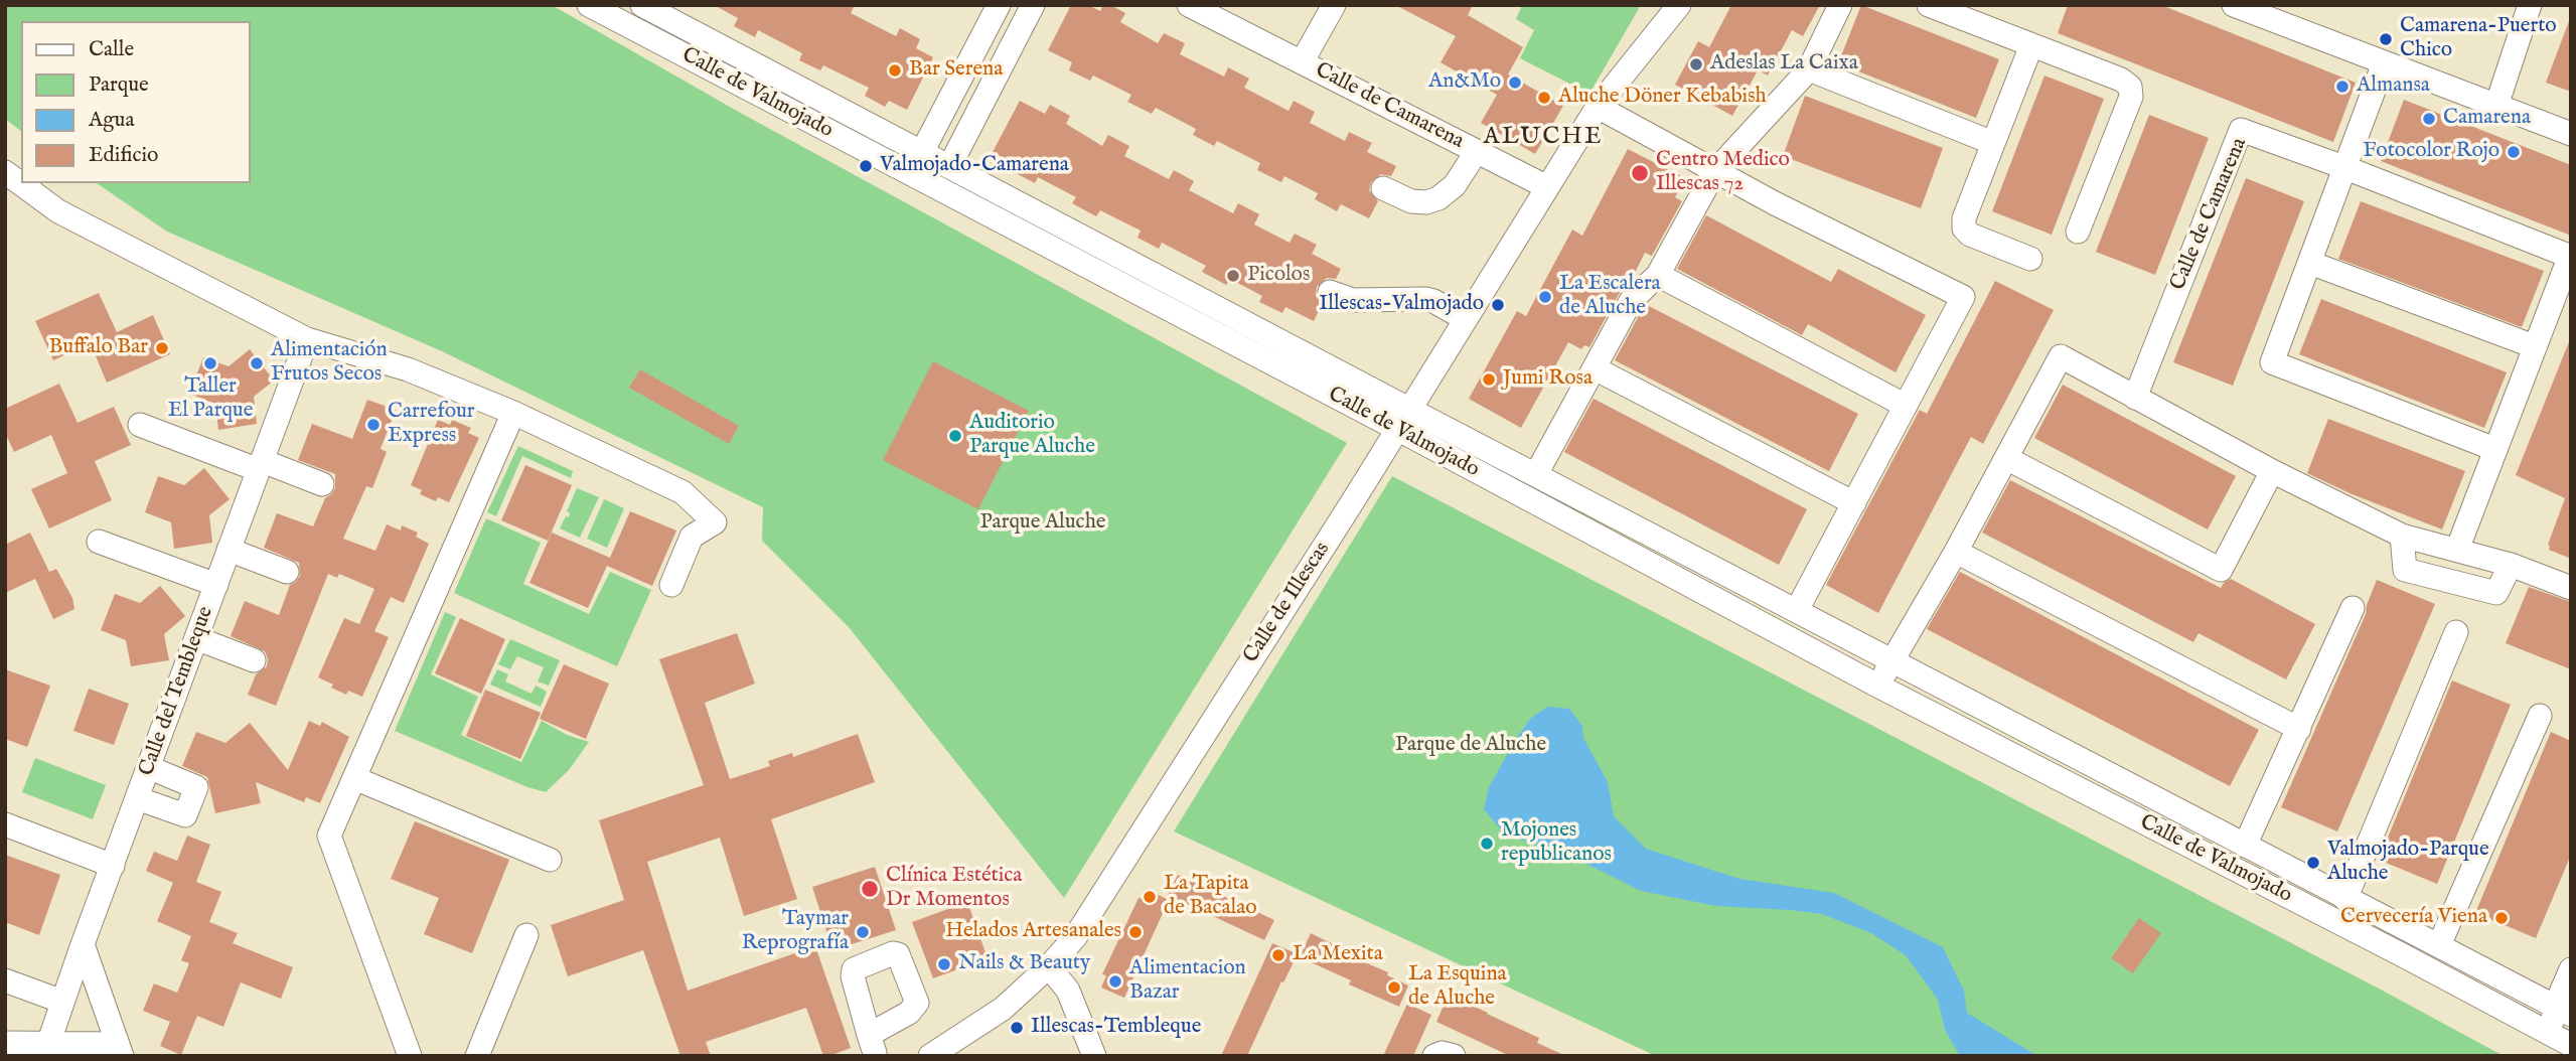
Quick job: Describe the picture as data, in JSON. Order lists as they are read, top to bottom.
{
  "streets": {
    "street": [
      "Calle de Valmojado",
      "Calle de Camarena",
      "Calle de Illescas",
      "Calle del Tembleque"
    ]
  },
  "crossings": [
    ["Calle de Valmojado", "Calle de Illescas"]
  ],
  "districts": ["ALUCHE"],
  "parks": ["Parque Aluche", "Parque de Aluche"],
  "places": [
    "Camarena-Puerto Chico",
    "Adeslas La Caixa",
    "Bar Serena",
    "An&Mo",
    "Almansa",
    "Aluche Döner Kebabish",
    "Camarena",
    "Fotocolor Rojo",
    "Valmojado-Camarena",
    "Centro Medico Illescas 72",
    "Picolos",
    "La Escalera de Aluche",
    "Illescas-Valmojado",
    "Buffalo Bar",
    "Taller El Parque",
    "Alimentación Frutos Secos",
    "Jumi Rosa",
    "Carrefour Express",
    "Auditorio Parque Aluche",
    "Mojones republicanos",
    "Valmojado-Parque Aluche",
    "Clínica Estética Dr Momentos",
    "La Tapita de Bacalao",
    "Cervecería Viena",
    "Taymar Reprografía",
    "Helados Artesanales",
    "La Mexita",
    "Nails & Beauty",
    "Alimentacion Bazar",
    "La Esquina de Aluche",
    "Illescas-Tembleque"
  ],
  "legend": [
    "Calle",
    "Parque",
    "Agua",
    "Edificio"
  ]
}
